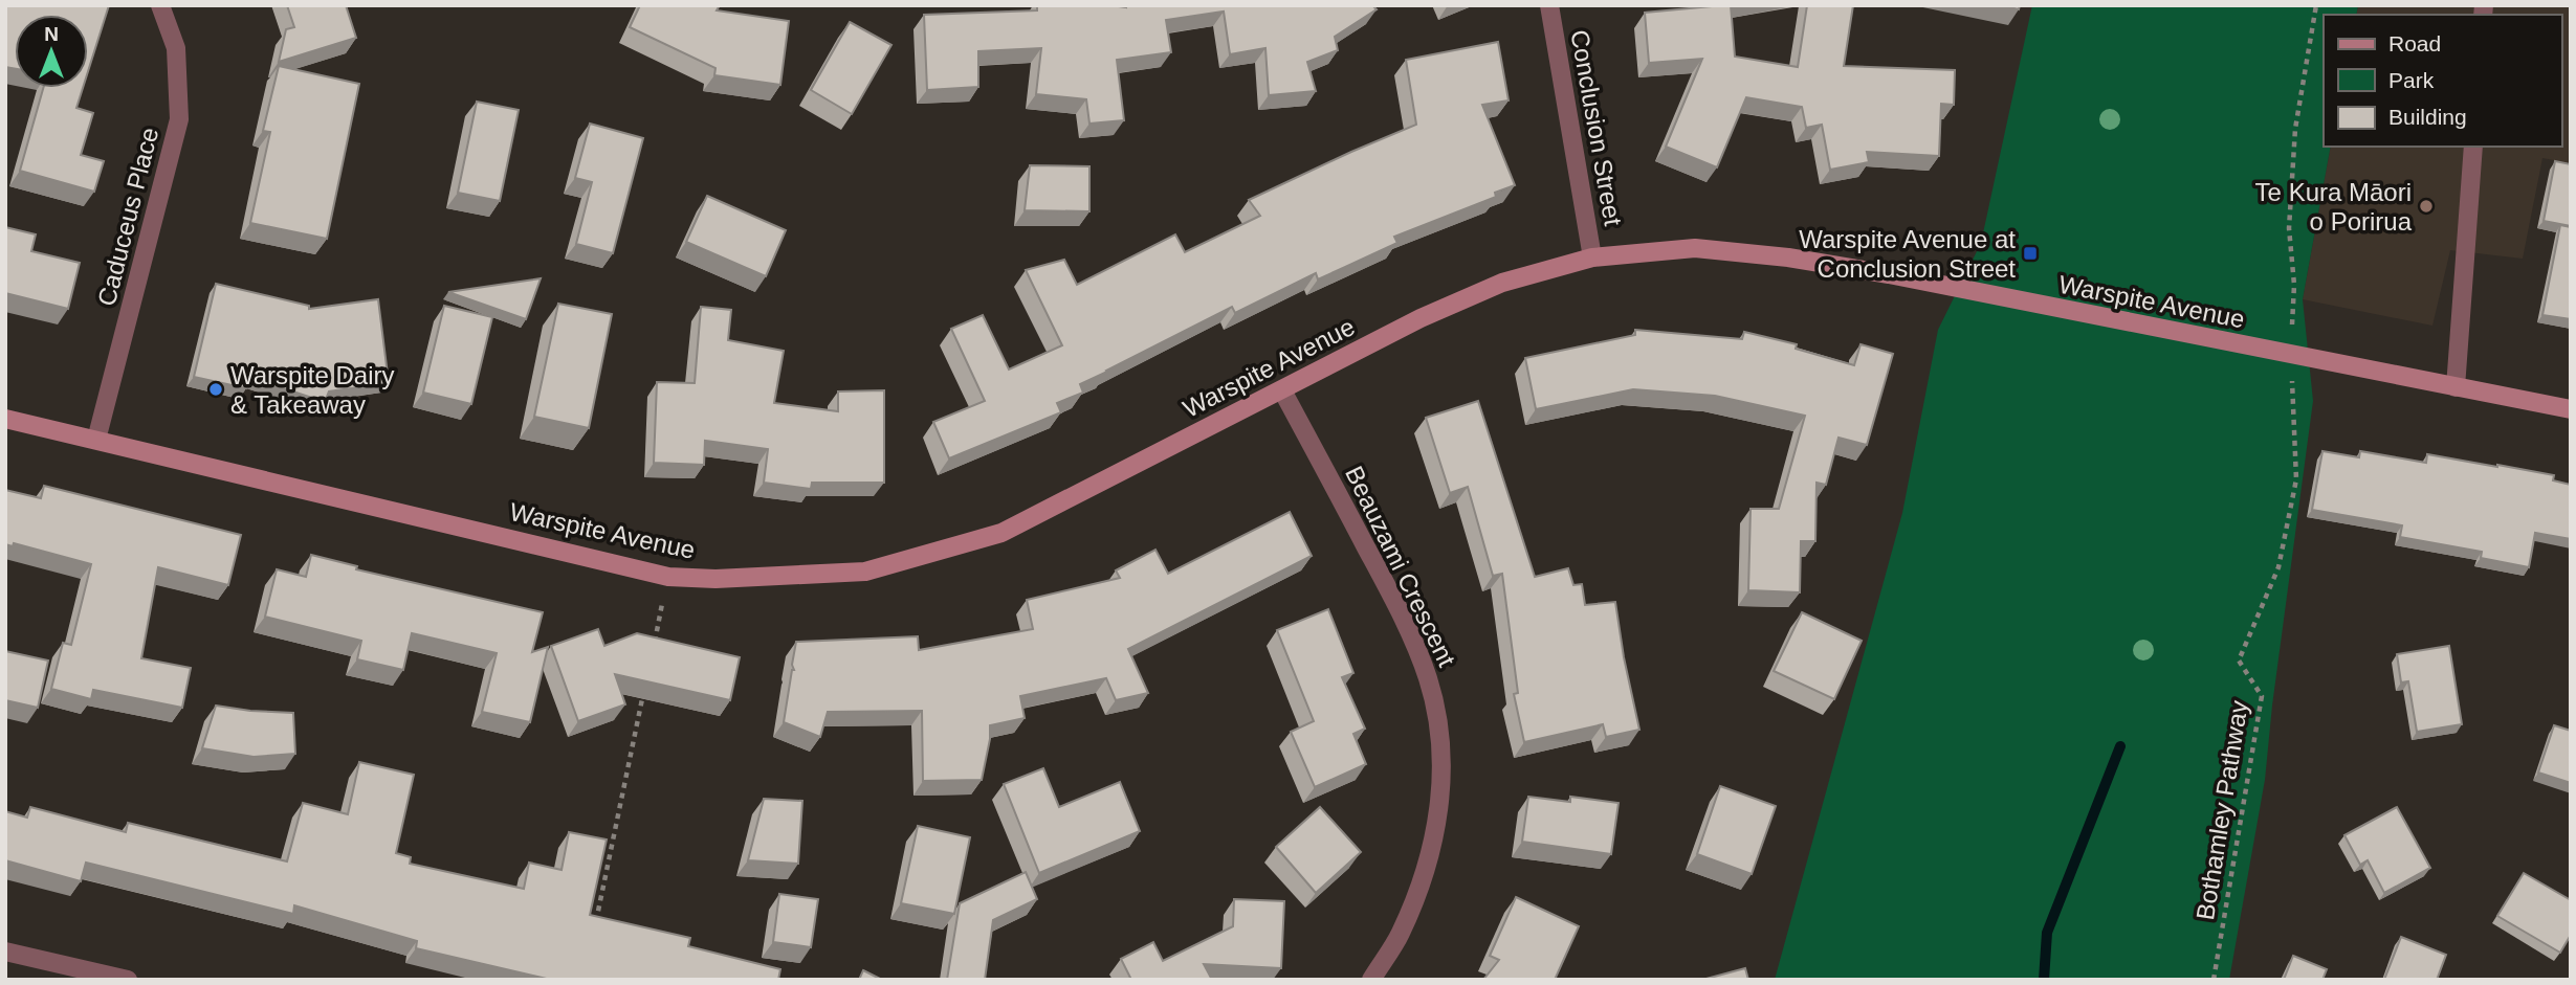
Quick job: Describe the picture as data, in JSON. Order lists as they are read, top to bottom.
{
  "streets": {
    "main road": ["Warspite Avenue"],
    "street": ["Conclusion Street", "Caduceus Place", "Beauzami Crescent"],
    "path": ["Bothamley Pathway"]
  },
  "crossings": [
    ["Conclusion Street", "Warspite Avenue"],
    ["Caduceus Place", "Warspite Avenue"],
    ["Warspite Avenue", "Beauzami Crescent"],
    ["Warspite Avenue", "Bothamley Pathway"]
  ],
  "places": {
    "other": ["Te Kura Māori o Porirua", "Warspite Dairy & Takeaway"],
    "transit": ["Warspite Avenue at Conclusion Street"]
  },
  "legend": ["Road", "Park", "Building"],
  "north": "top"
}
